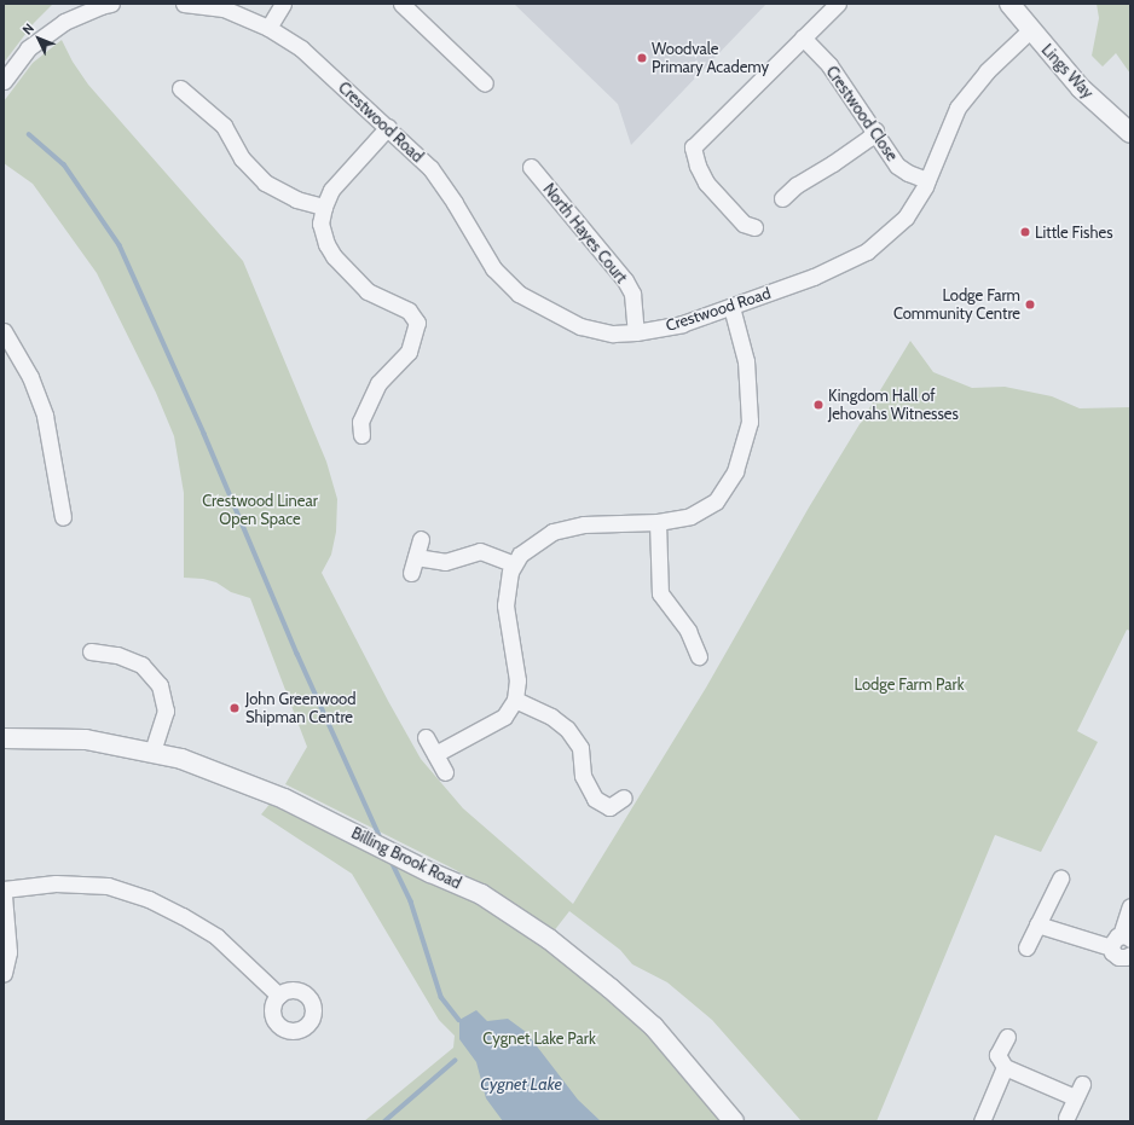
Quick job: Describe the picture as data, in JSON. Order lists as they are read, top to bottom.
{
  "streets": {
    "street": [
      "Lings Way",
      "Crestwood Close",
      "Crestwood Road",
      "North Hayes Court",
      "Billing Brook Road"
    ]
  },
  "crossings": [
    ["Lings Way", "Crestwood Road"],
    ["Crestwood Close", "Crestwood Road"],
    ["Crestwood Road", "North Hayes Court"]
  ],
  "water": ["Cygnet Lake"],
  "parks": ["Crestwood Linear Open Space", "Lodge Farm Park", "Cygnet Lake Park"],
  "places": [
    "Woodvale Primary Academy",
    "Little Fishes",
    "Lodge Farm Community Centre",
    "Kingdom Hall of Jehovahs Witnesses",
    "John Greenwood Shipman Centre"
  ],
  "north": "top left"
}
